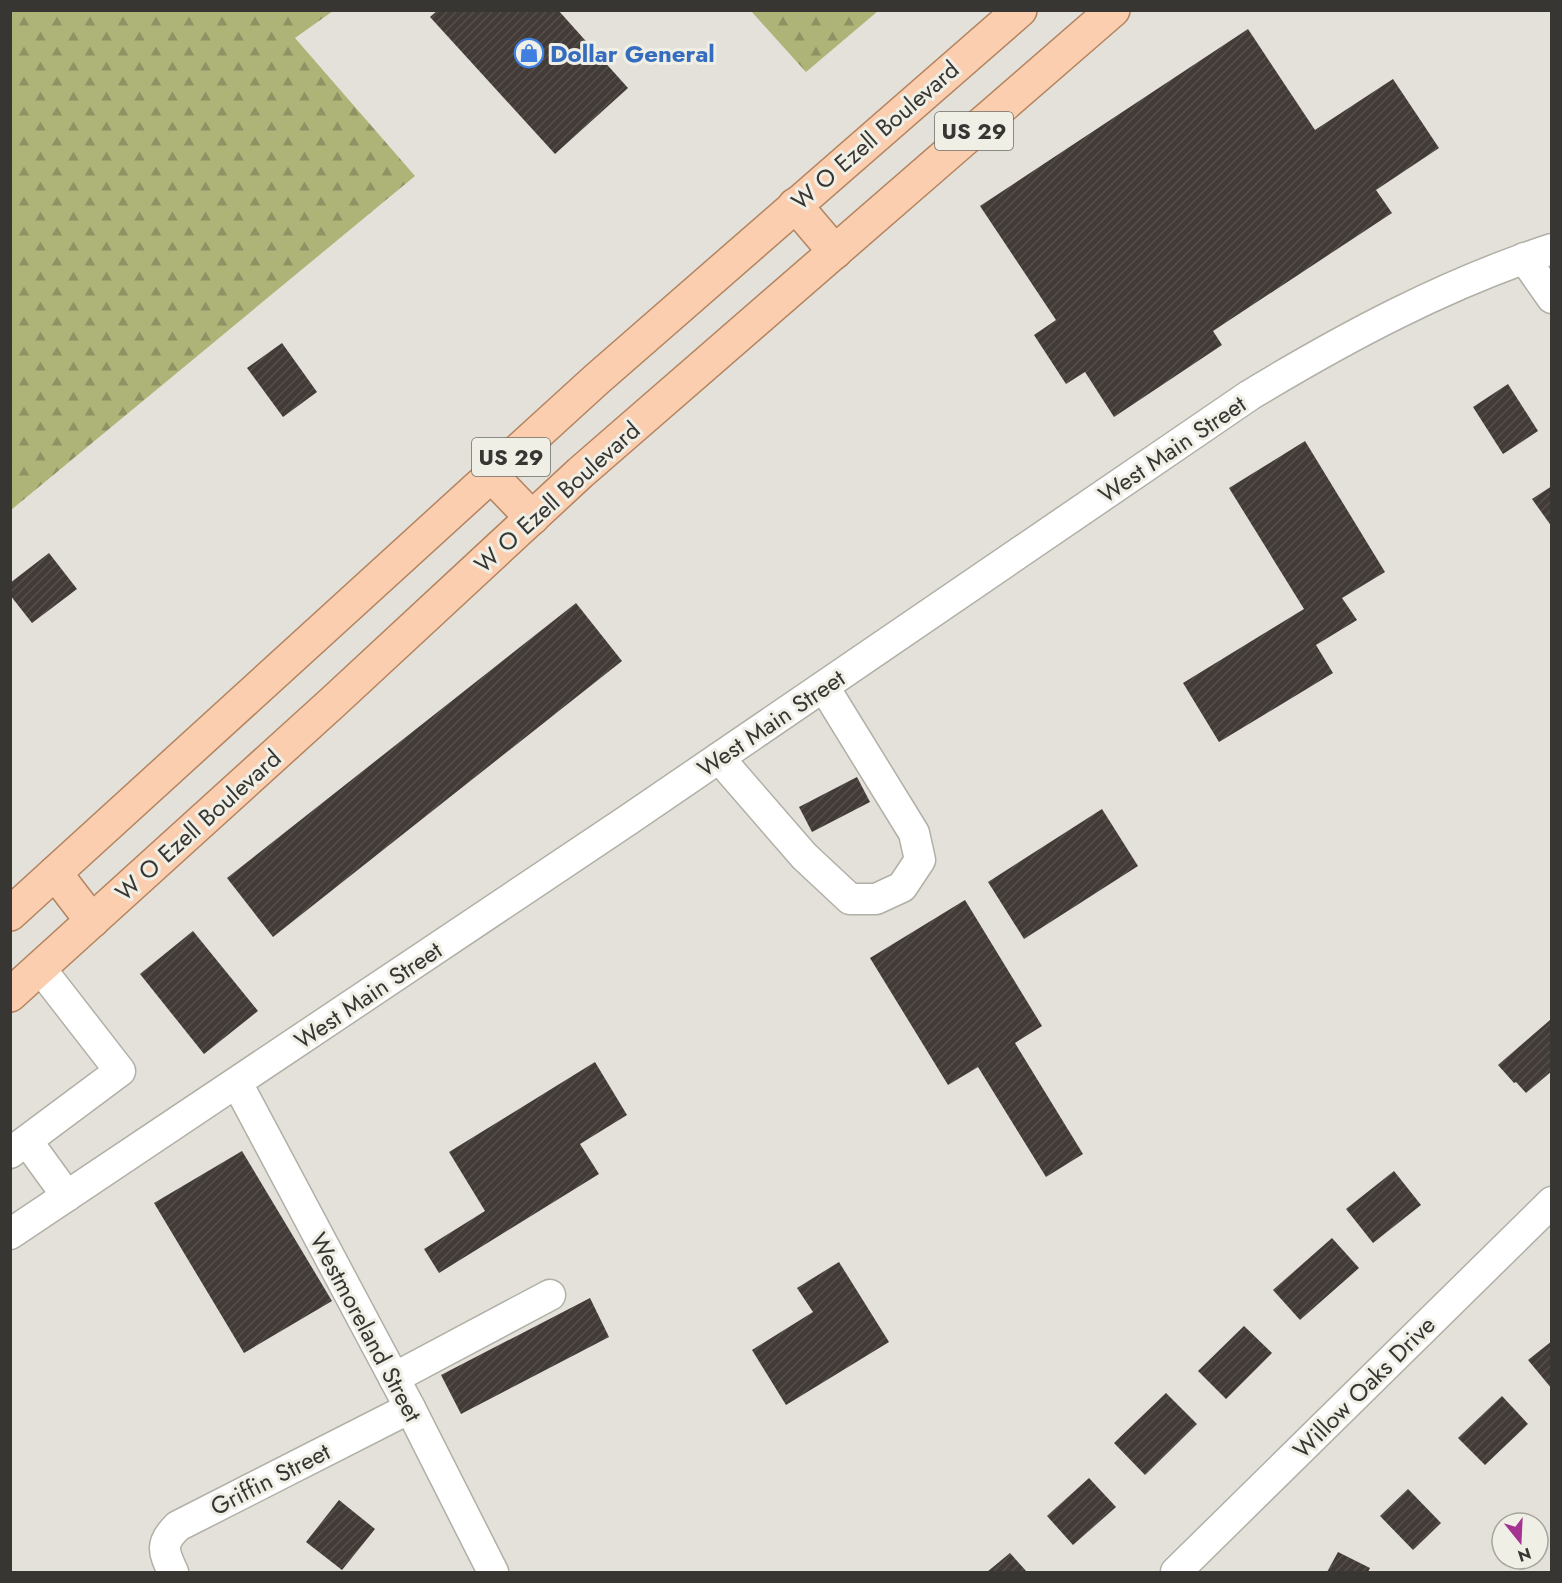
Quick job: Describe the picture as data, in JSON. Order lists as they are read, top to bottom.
{
  "streets": {
    "main road": ["US 29", "W O Ezell Boulevard"],
    "street": [
      "West Main Street",
      "Westmoreland Street",
      "Willow Oaks Drive",
      "Griffin Street"
    ]
  },
  "crossings": [
    ["West Main Street", "Westmoreland Street"],
    ["Westmoreland Street", "Griffin Street"]
  ],
  "places": {
    "shop": ["Dollar General"]
  },
  "north": "bottom"
}
